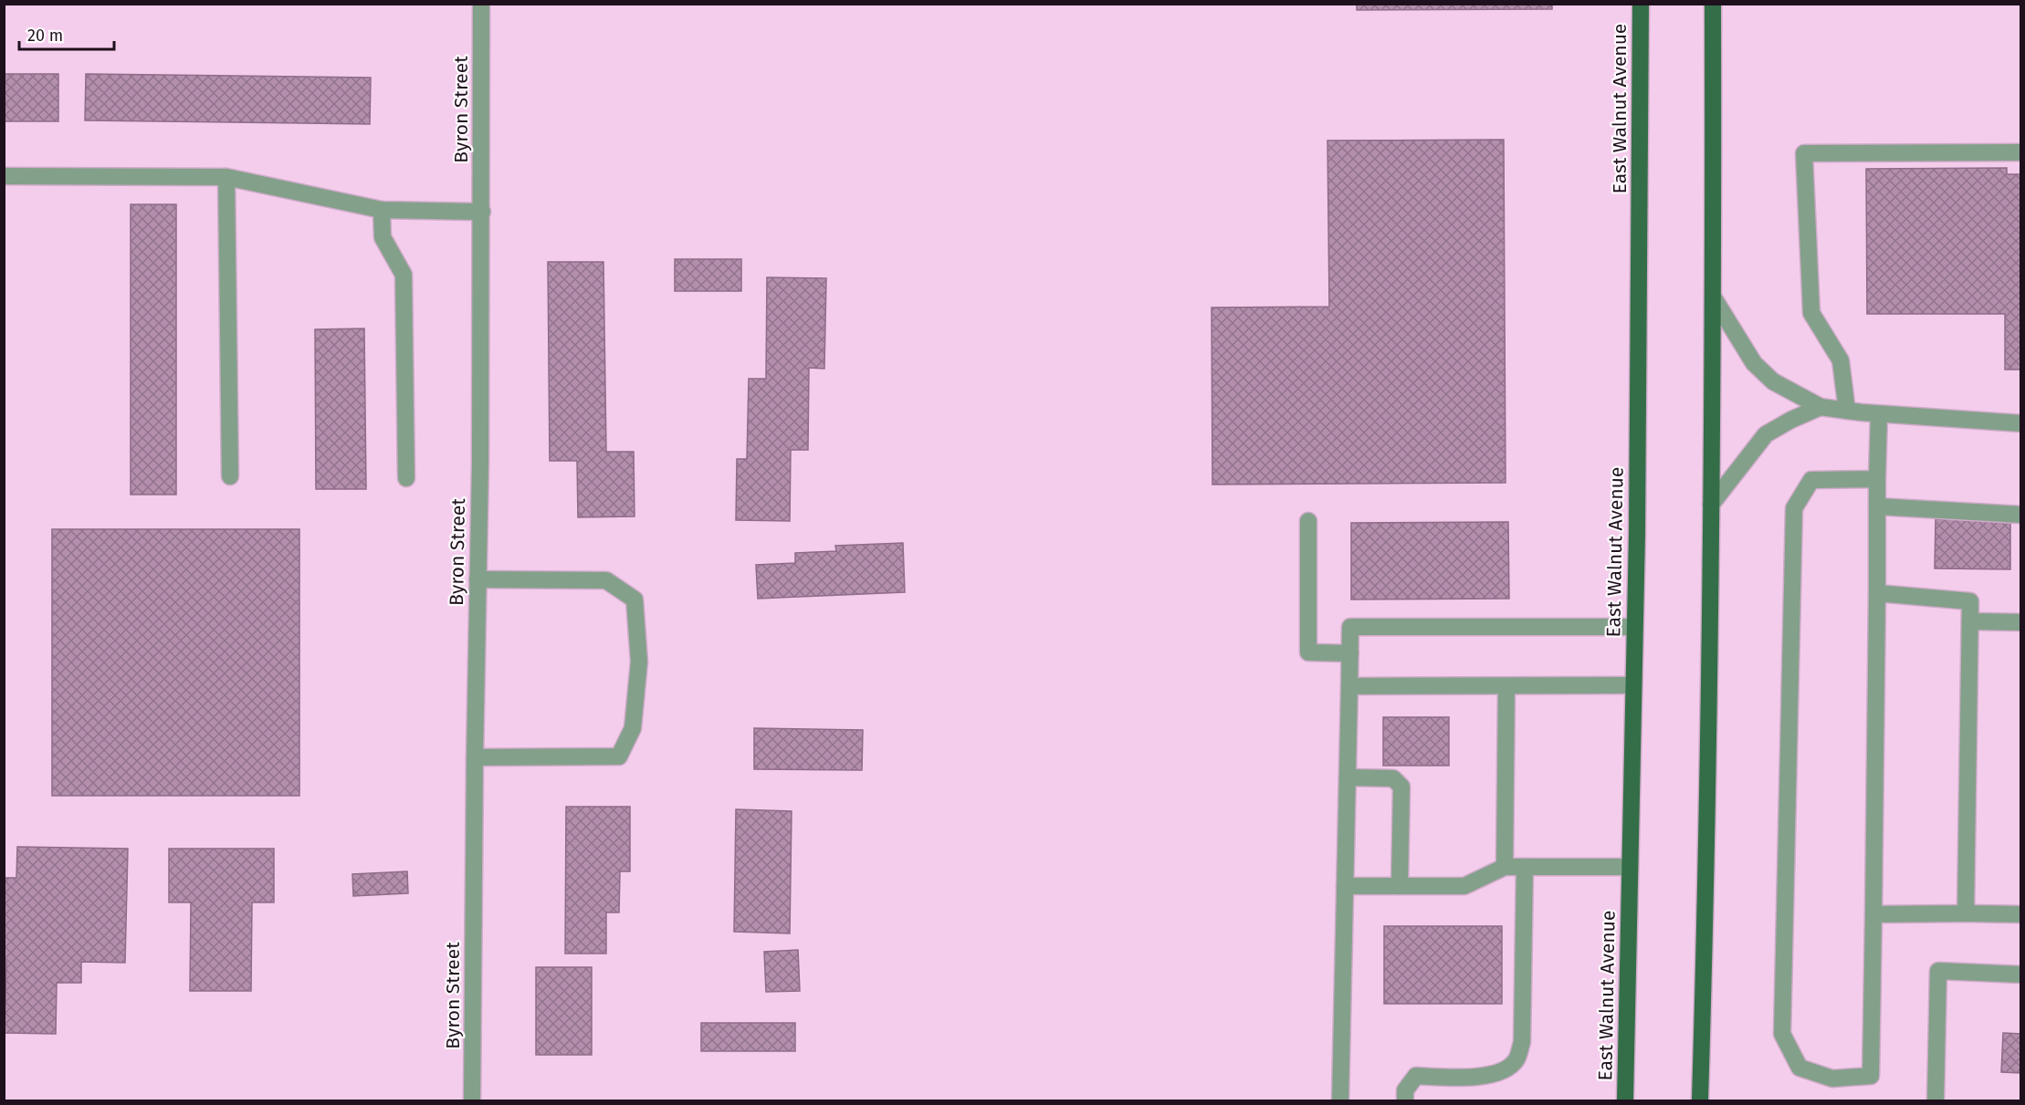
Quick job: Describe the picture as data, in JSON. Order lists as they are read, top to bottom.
{
  "streets": {
    "main road": ["East Walnut Avenue"],
    "street": ["Byron Street"]
  },
  "scale_bar": "20 m"
}
